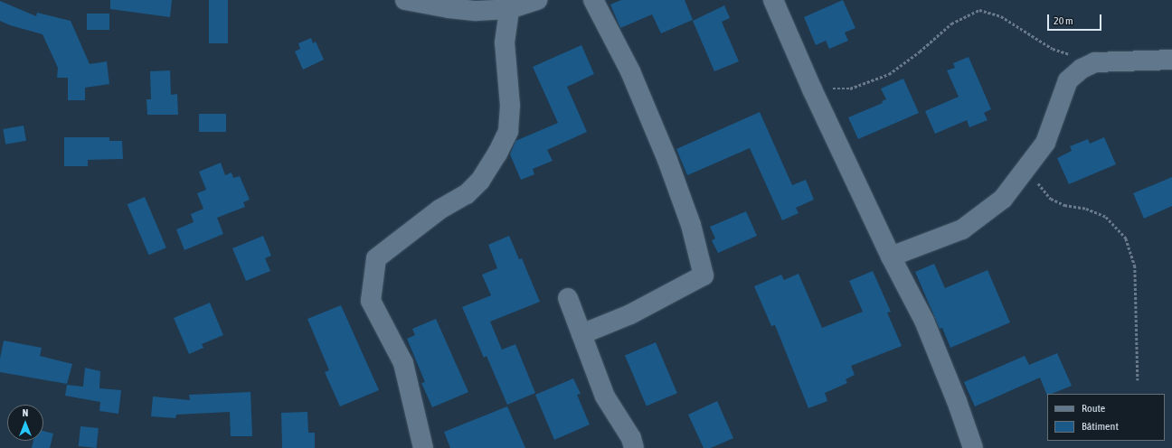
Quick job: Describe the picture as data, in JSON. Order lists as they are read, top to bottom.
{
  "legend": ["Route", "Bâtiment"],
  "scale_bar": "20 m",
  "north": "top"
}
